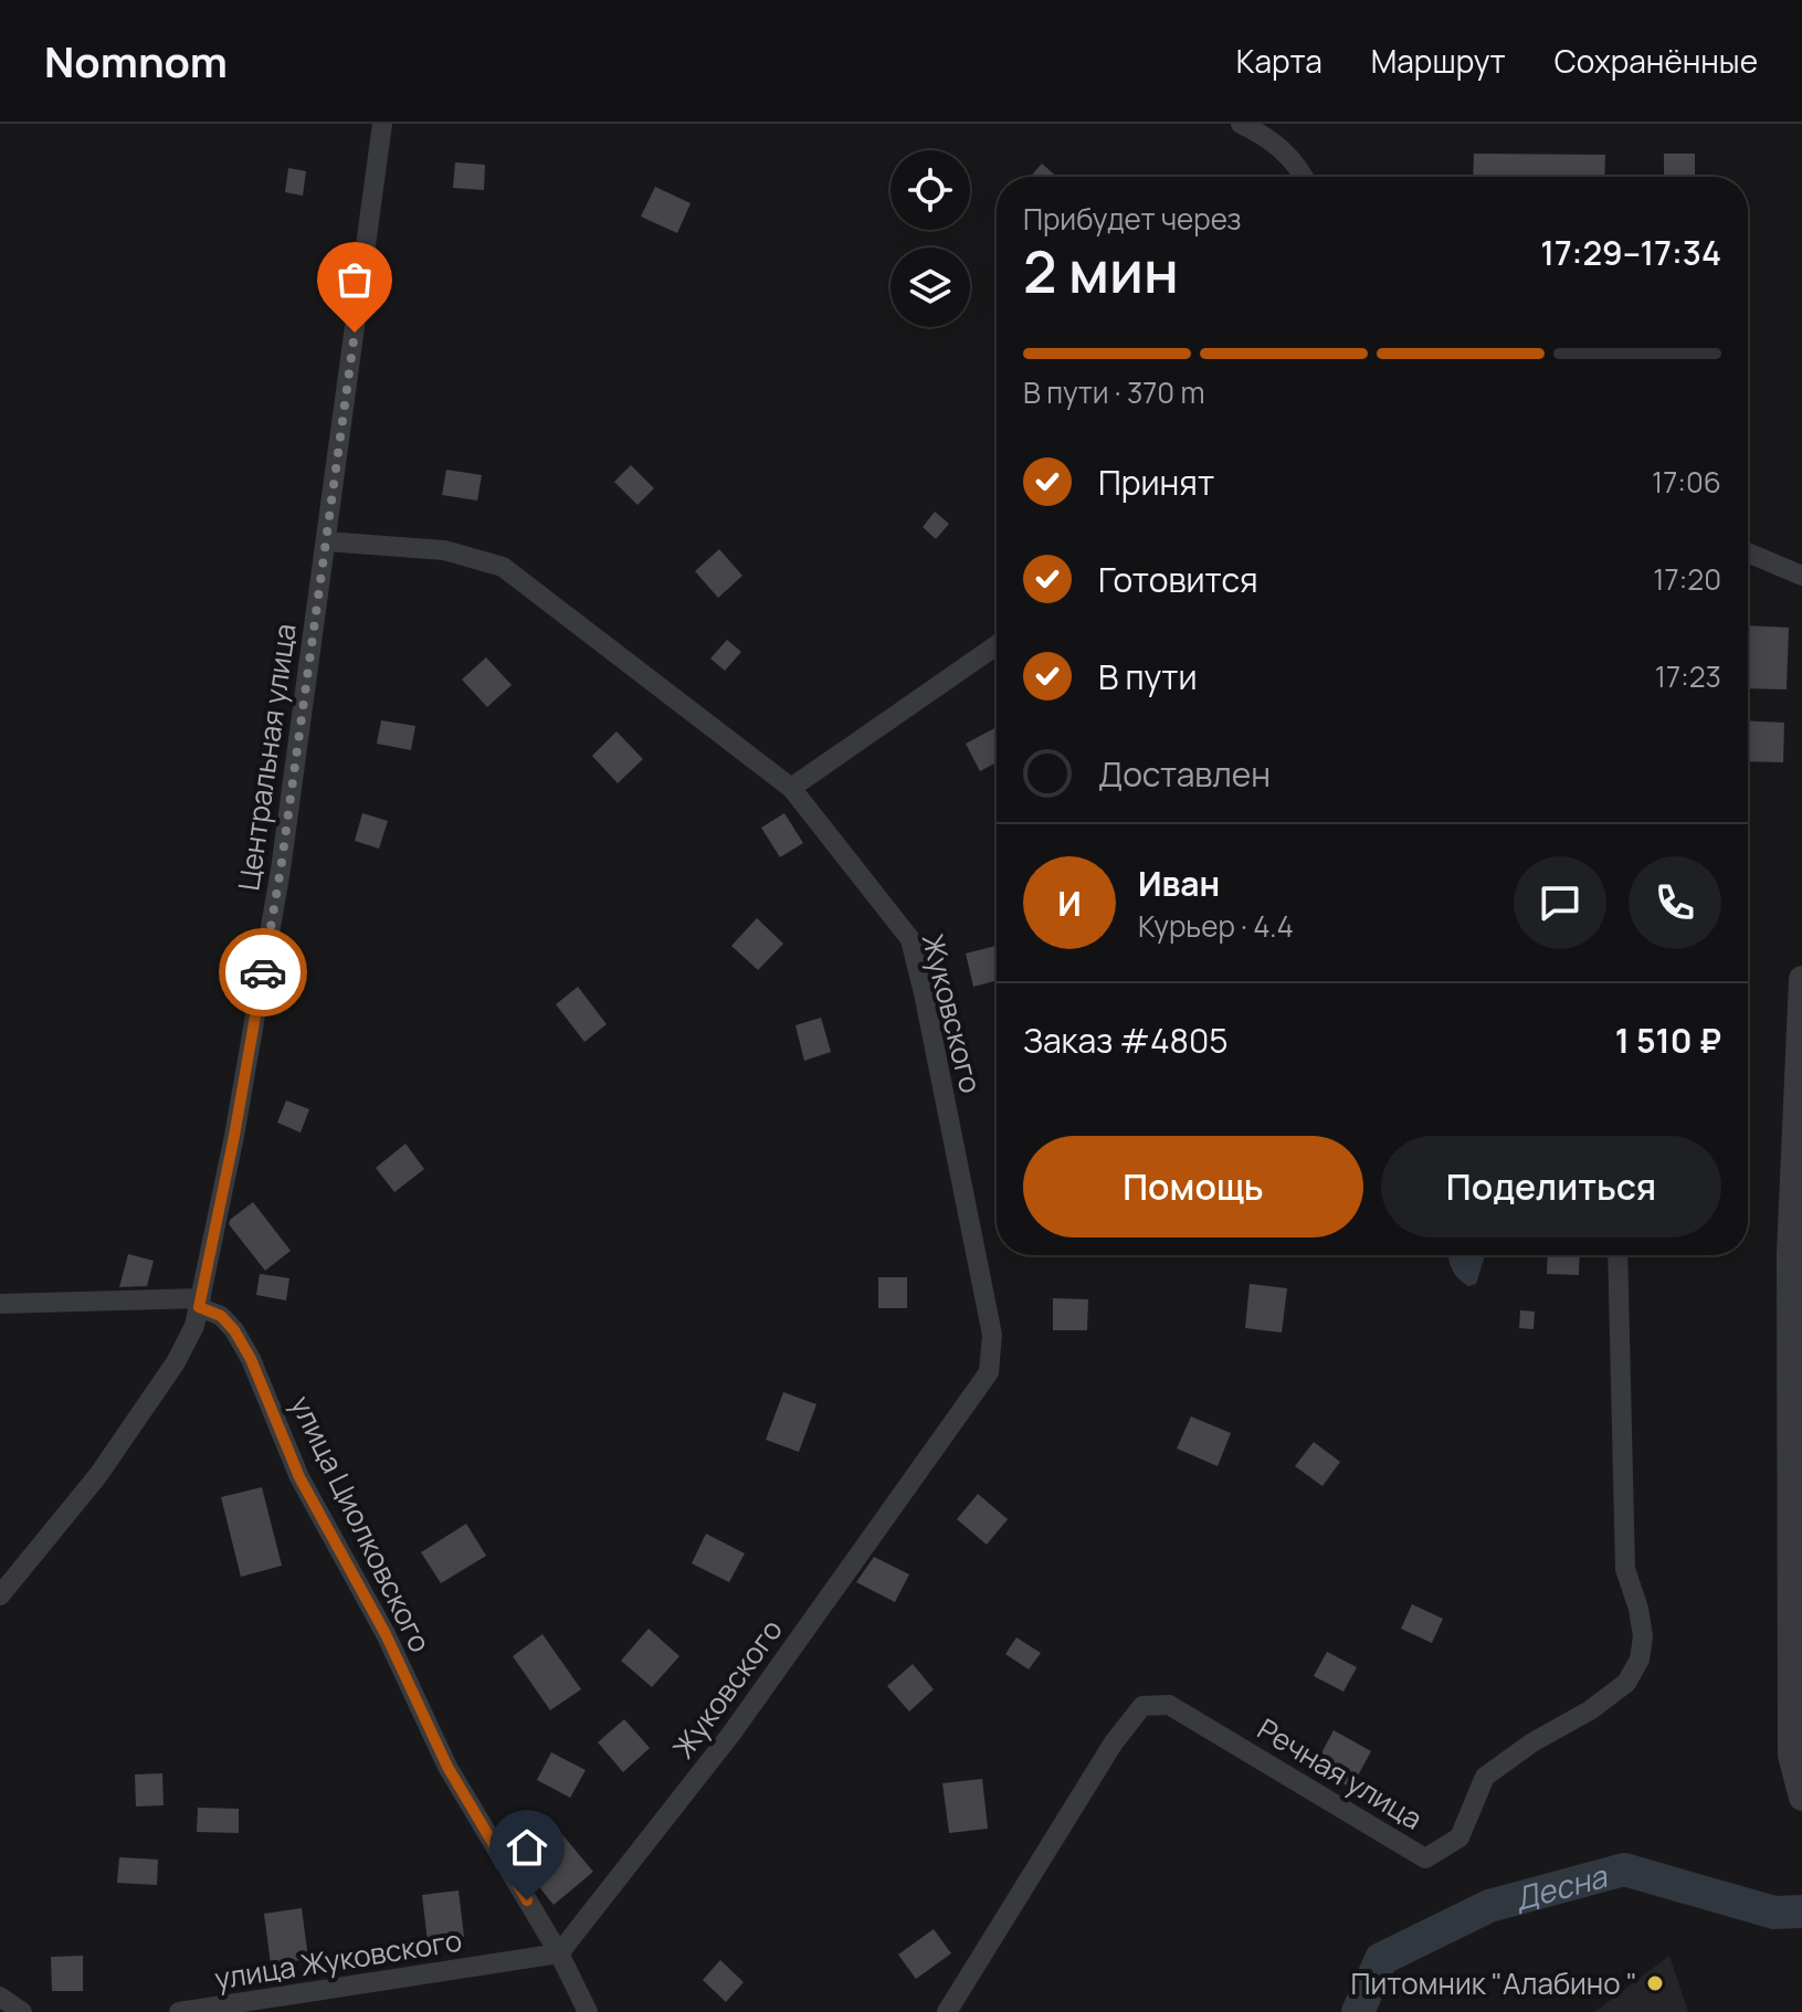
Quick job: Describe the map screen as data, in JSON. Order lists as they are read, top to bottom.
{
  "streets": {
    "street": [
      "Центральная улица",
      "Жуковского",
      "улица Циолковского",
      "Речная улица",
      "улица Жуковского"
    ]
  },
  "crossings": [
    ["Центральная улица", "Жуковского"],
    ["Центральная улица", "улица Циолковского"],
    ["Жуковского", "улица Циолковского"],
    ["Жуковского", "улица Жуковского"],
    ["улица Циолковского", "улица Жуковского"]
  ],
  "water": ["Десна"],
  "places": ["Питомник \"Алабино \""],
  "page": {
    "header": "Nomnom",
    "nav": ["Карта", "Маршрут", "Сохранённые"],
    "heading": ["2 мин", "Прибудет через", "17:29–17:34"],
    "panel": [
      "Иван",
      "Курьер · 4.4",
      "Заказ #4805",
      "1 510 ₽"
    ],
    "bar": "В пути · 370 m",
    "list": [
      ["Принят", "17:06"],
      ["Готовится", "17:20"],
      ["В пути", "17:23"],
      "Доставлен"
    ],
    "round": "И",
    "buttons": ["Помощь", "Поделиться"]
  }
}
